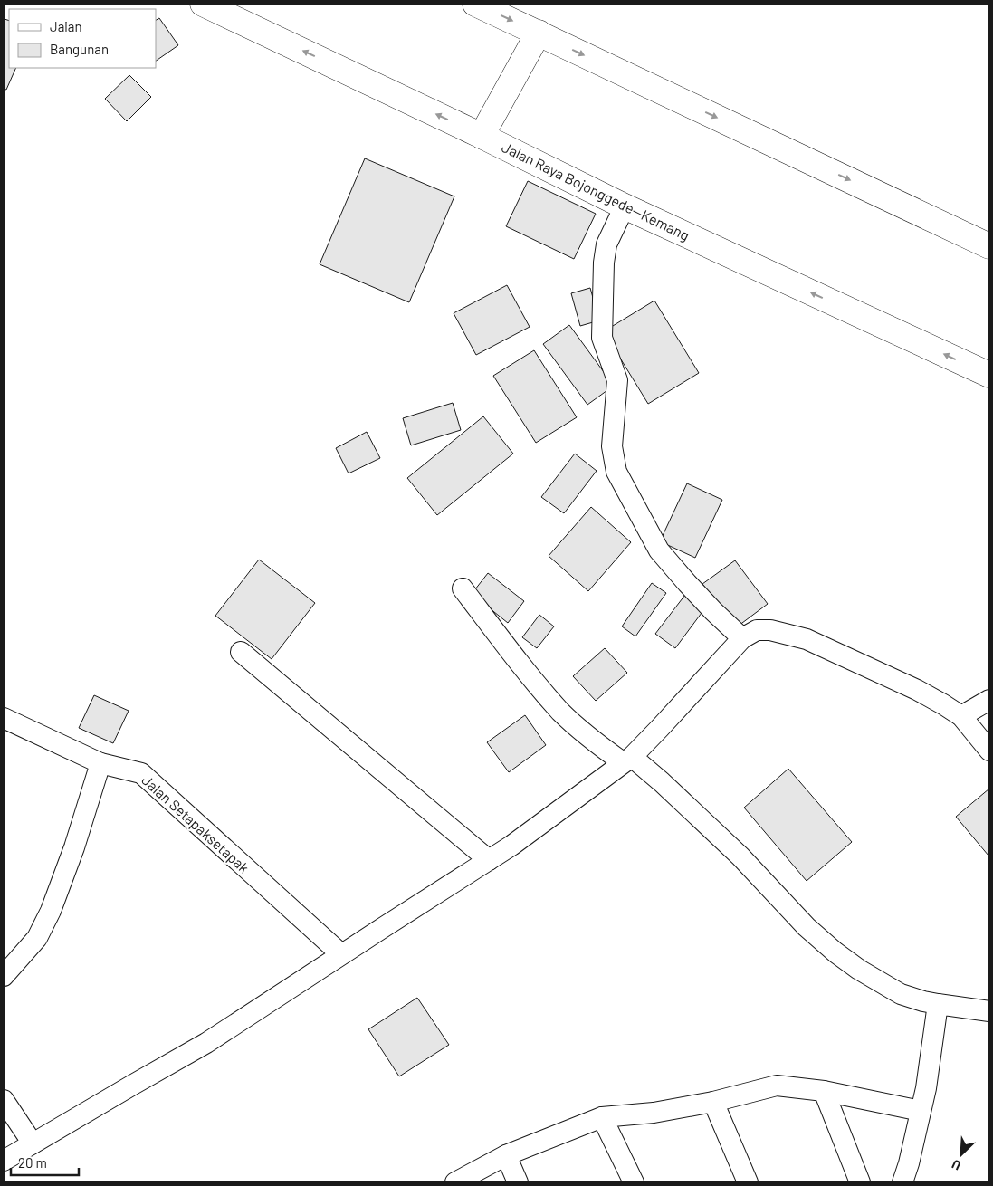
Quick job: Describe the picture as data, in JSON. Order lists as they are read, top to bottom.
{
  "streets": {
    "highway": ["Jalan Raya Bojonggede—Kemang"],
    "street": ["Jalan Setapaksetapak"]
  },
  "legend": ["Jalan", "Bangunan"],
  "scale_bar": "20 m",
  "north": "bottom left"
}
